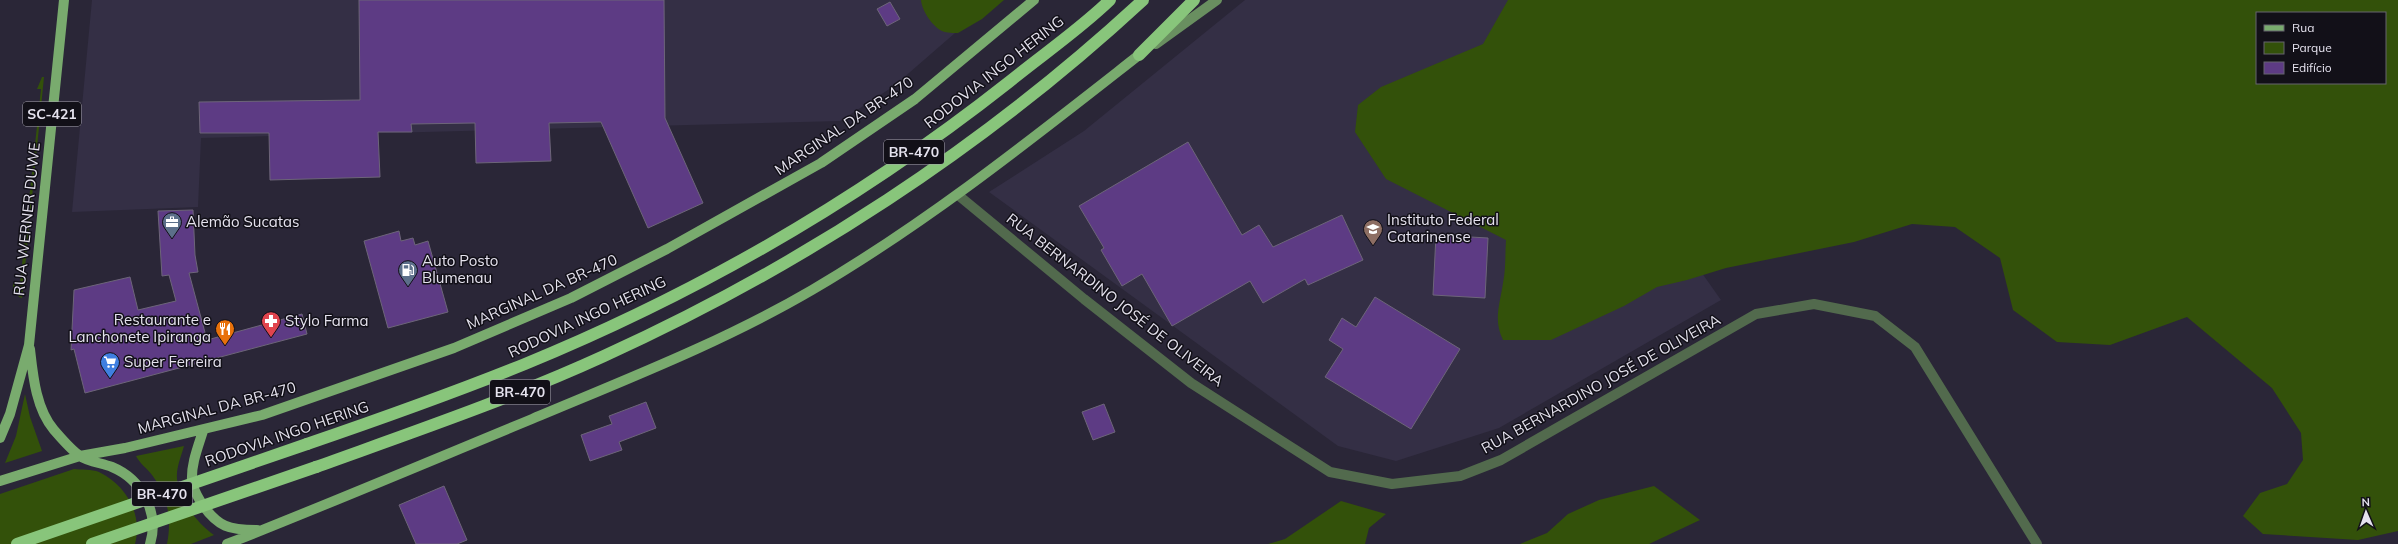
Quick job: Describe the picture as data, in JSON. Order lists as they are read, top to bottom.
{
  "streets": {
    "highway": ["RODOVIA INGO HERING", "BR-470"],
    "main road": ["SC-421", "MARGINAL DA BR-470", "RUA WERNER DUWE"],
    "street": ["RUA BERNARDINO JOSÉ DE OLIVEIRA"]
  },
  "crossings": [
    ["MARGINAL DA BR-470", "RUA WERNER DUWE"]
  ],
  "places": {
    "office": ["Alemão Sucatas"],
    "school or university": ["Instituto Federal Catarinense"],
    "fuel station": ["Auto Posto Blumenau"],
    "pharmacy": ["Stylo Farma"],
    "restaurant": ["Restaurante e Lanchonete Ipiranga"],
    "supermarket": ["Super Ferreira"]
  },
  "legend": ["Rua", "Parque", "Edifício"],
  "north": "top"
}
